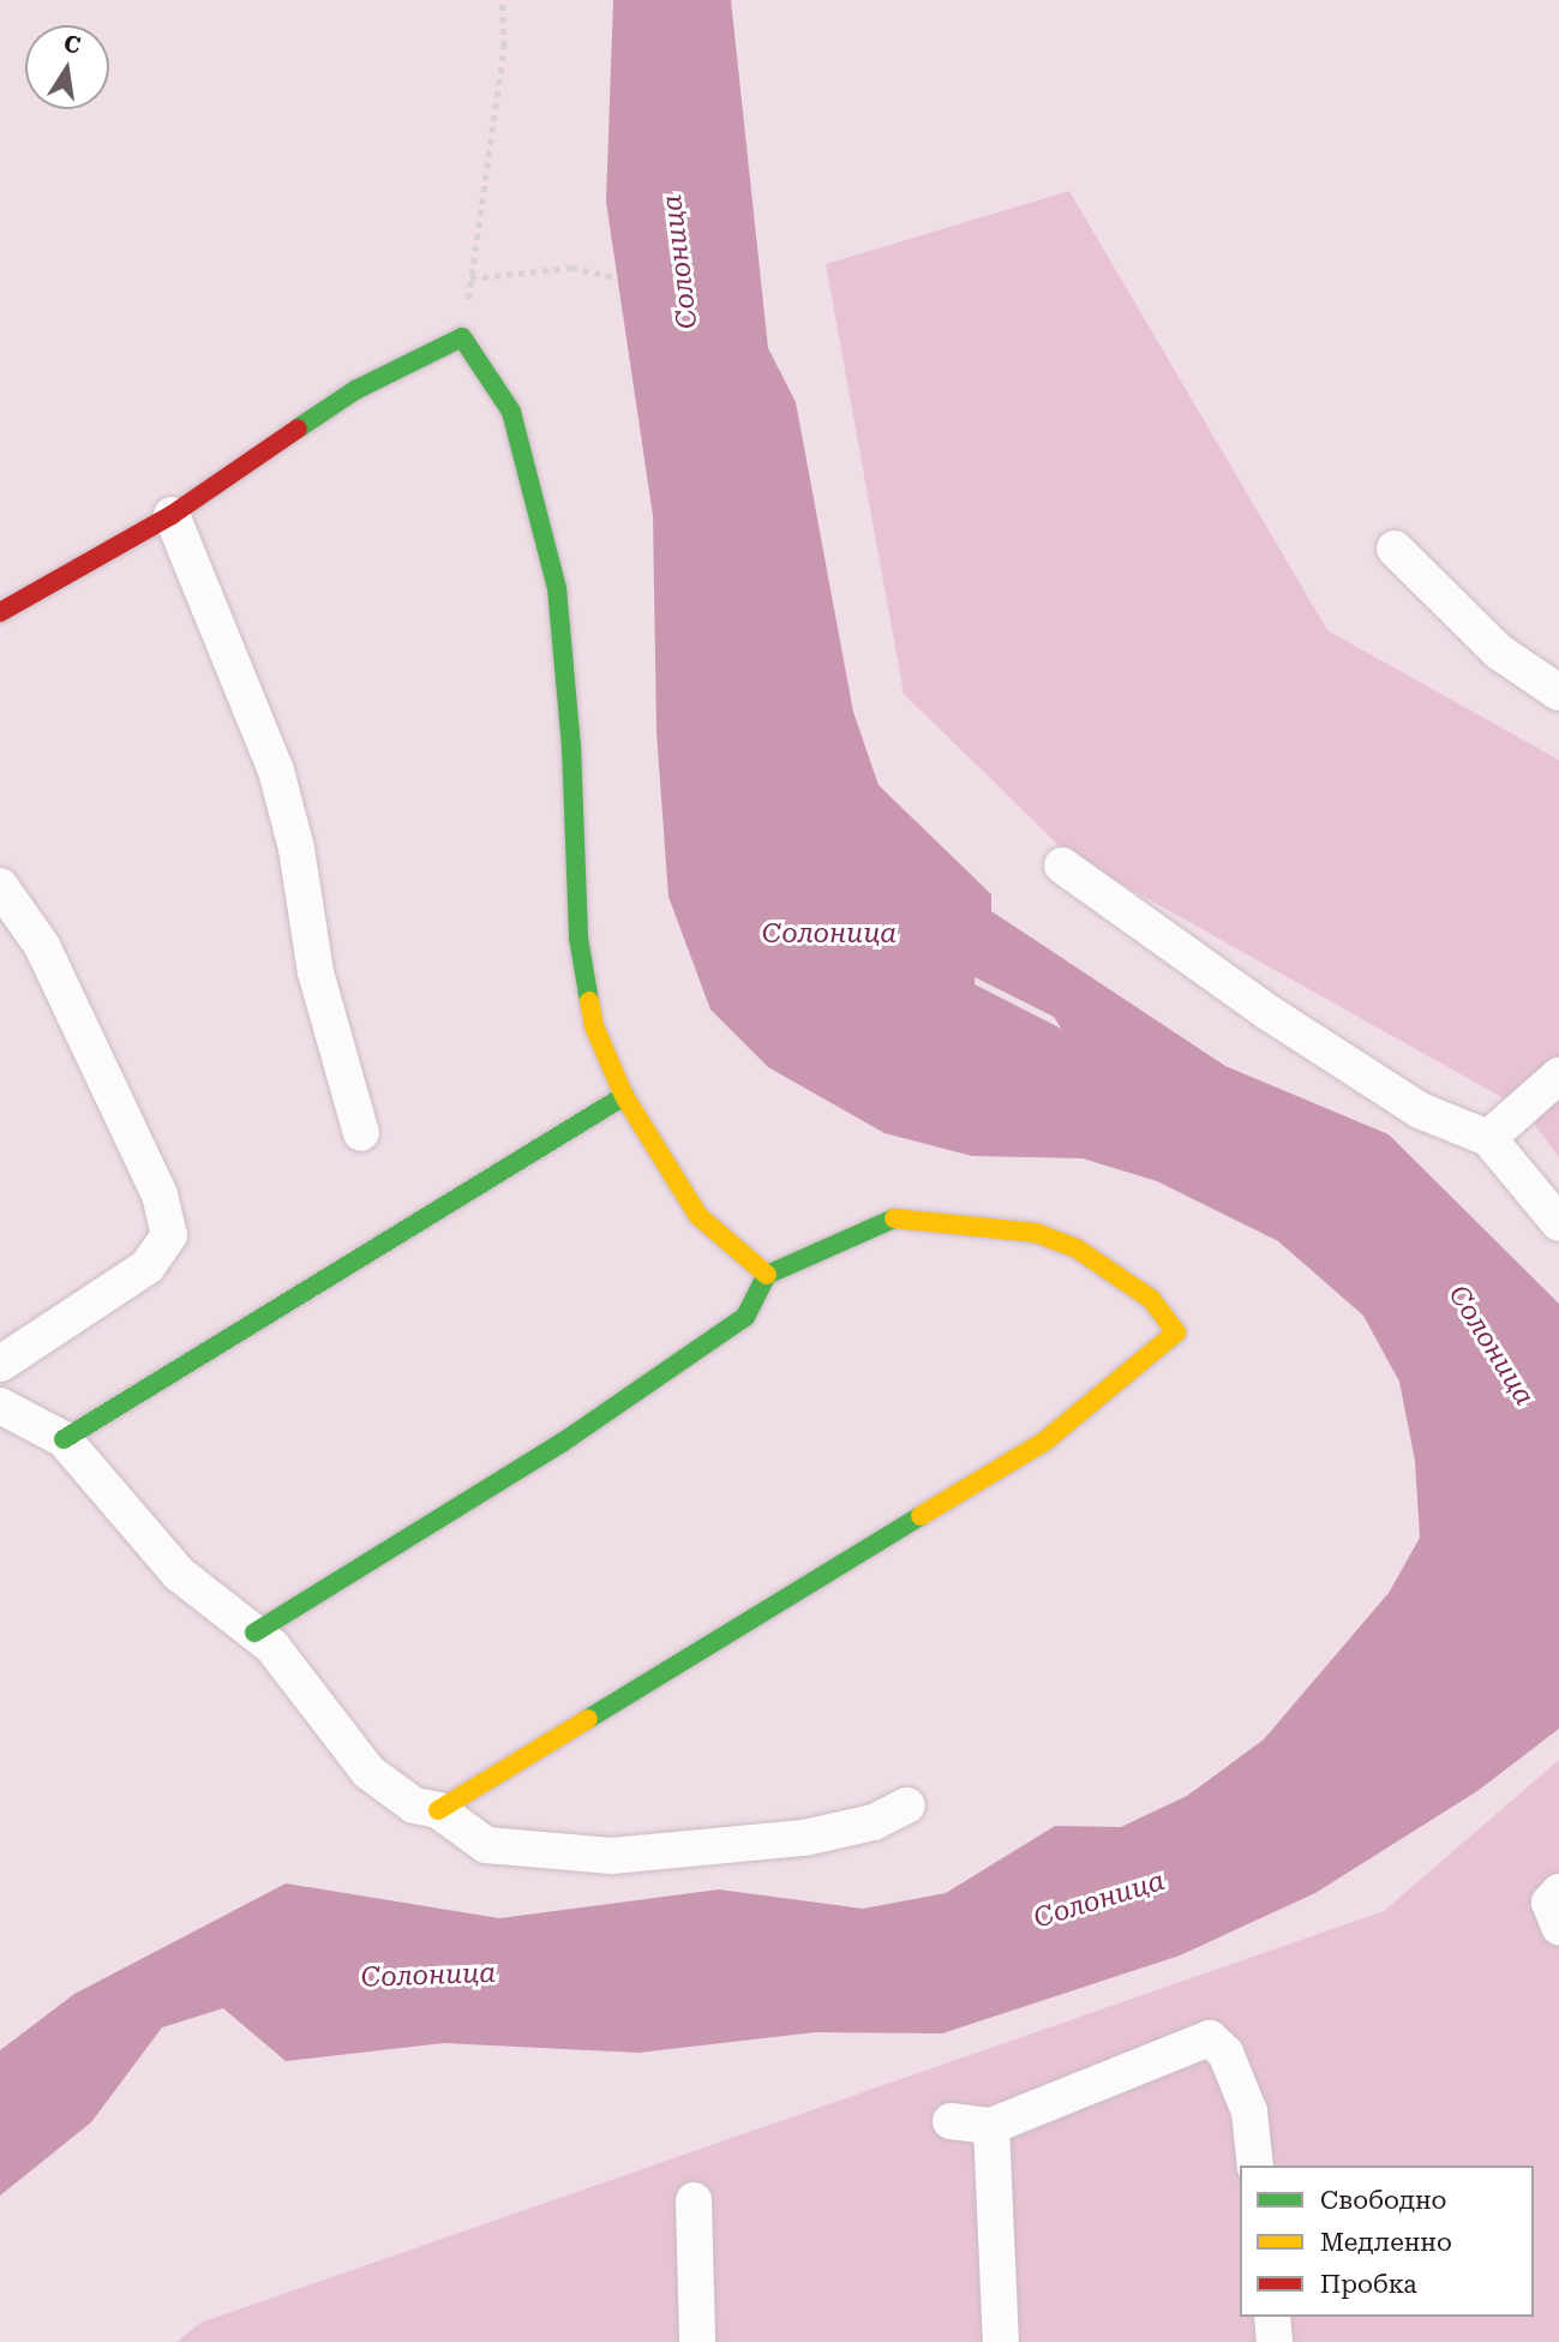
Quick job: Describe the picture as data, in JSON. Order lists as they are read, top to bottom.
{
  "water": ["Солоница"],
  "legend": ["Свободно", "Медленно", "Пробка"],
  "north": "top"
}
